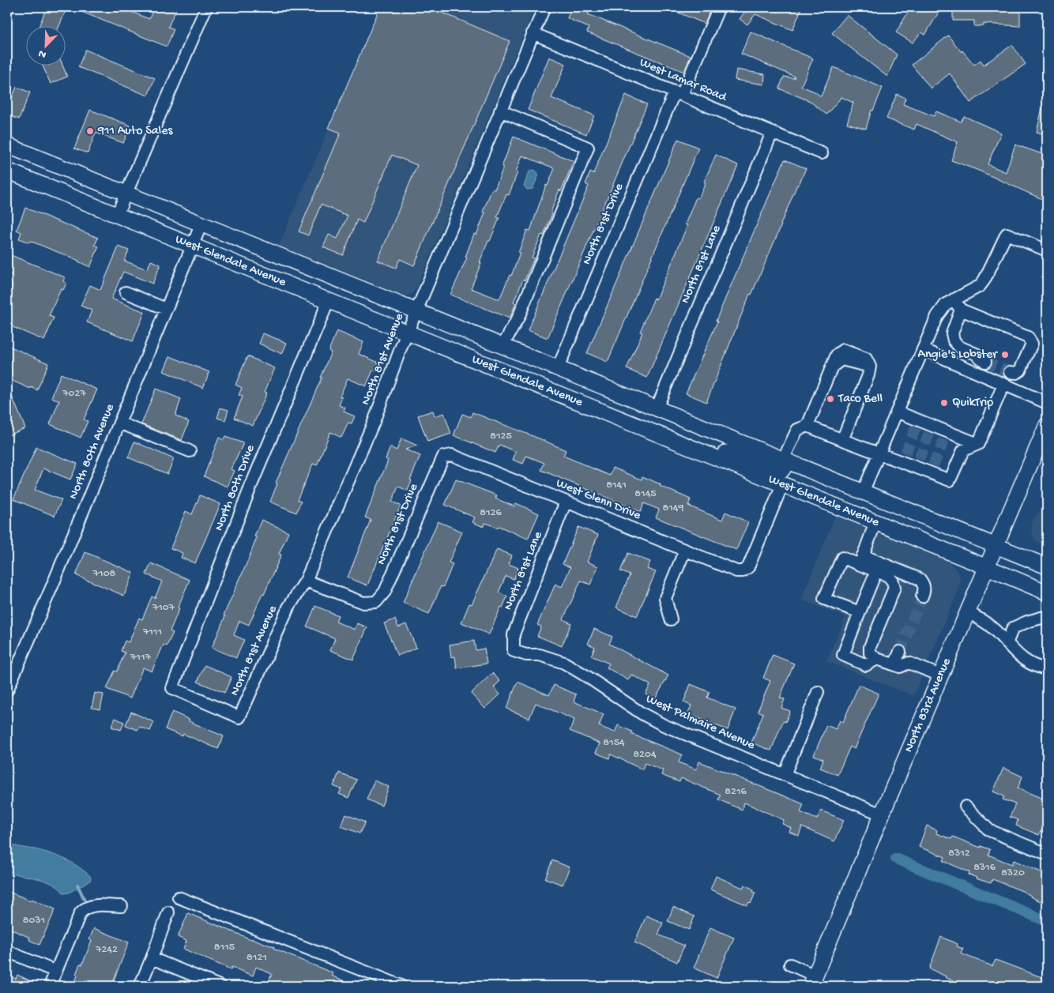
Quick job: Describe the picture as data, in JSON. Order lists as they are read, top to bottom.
{
  "streets": {
    "main road": ["West Glendale Avenue", "North 83rd Avenue"],
    "street": [
      "West Lamar Road",
      "North 81st Drive",
      "North 81st Lane",
      "North 81st Avenue",
      "North 80th Avenue",
      "North 80th Drive",
      "West Glenn Drive",
      "West Palmaire Avenue"
    ]
  },
  "crossings": [
    ["West Lamar Road", "North 81st Drive"],
    ["West Lamar Road", "North 81st Lane"],
    ["West Lamar Road", "North 81st Avenue"],
    ["North 81st Drive", "West Glendale Avenue"],
    ["North 81st Drive", "North 81st Avenue"],
    ["North 81st Drive", "West Glenn Drive"],
    ["West Glendale Avenue", "North 81st Lane"],
    ["West Glendale Avenue", "North 81st Avenue"],
    ["West Glendale Avenue", "North 80th Avenue"],
    ["West Glendale Avenue", "North 80th Drive"],
    ["West Glendale Avenue", "West Glenn Drive"],
    ["West Glendale Avenue", "North 83rd Avenue"],
    ["North 81st Lane", "West Glenn Drive"],
    ["North 81st Lane", "West Palmaire Avenue"],
    ["North 81st Avenue", "North 80th Drive"],
    ["North 83rd Avenue", "West Palmaire Avenue"]
  ],
  "places": [
    "911 Auto Sales",
    "Angie's Lobster",
    "Taco Bell",
    "QuikTrip"
  ],
  "house_numbers": [
    "7027",
    "8125",
    "8141",
    "8145",
    "8149",
    "8126",
    "7108",
    "7107",
    "7111",
    "7117",
    "8154",
    "8204",
    "8216",
    "8312",
    "8316",
    "8320",
    "8031",
    "8115",
    "7242",
    "8121"
  ],
  "north": "bottom left"
}
